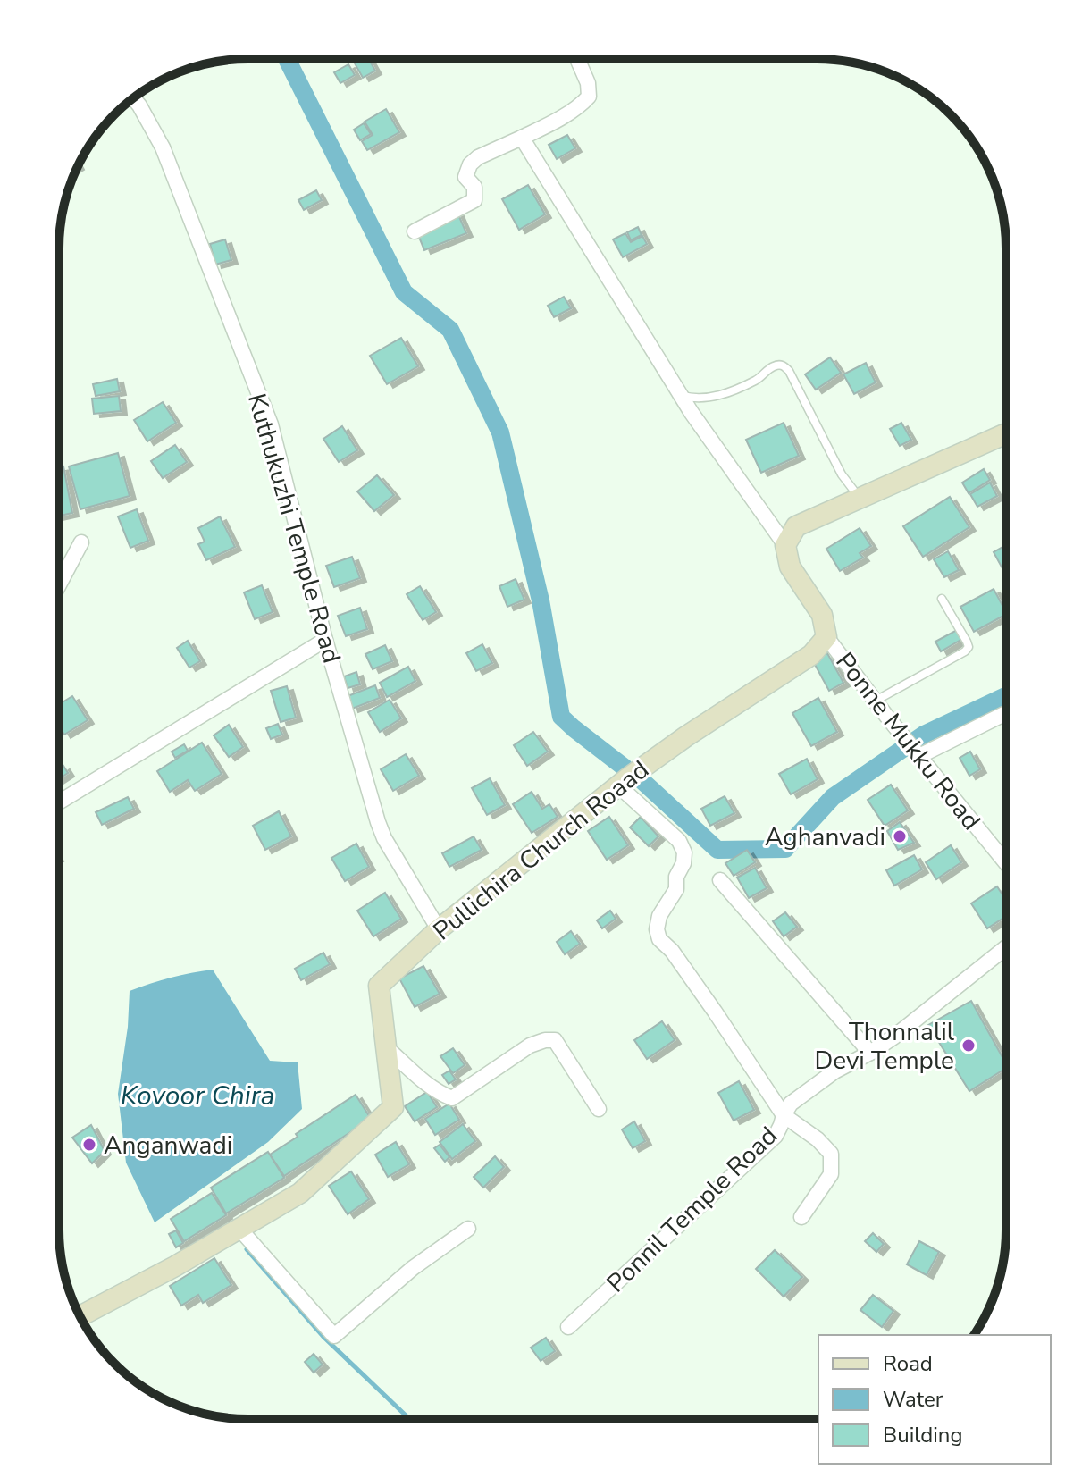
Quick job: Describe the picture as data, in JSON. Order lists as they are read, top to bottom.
{
  "streets": {
    "main road": ["Pullichira Church Roaad"],
    "street": ["Kuthukuzhi Temple Road", "Ponne Mukku Road", "Ponnil Temple Road"]
  },
  "crossings": [
    ["Kuthukuzhi Temple Road", "Pullichira Church Roaad"],
    ["Ponne Mukku Road", "Pullichira Church Roaad"]
  ],
  "water": ["Kovoor Chira"],
  "places": ["Aghanvadi", "Thonnalil Devi Temple", "Anganwadi"],
  "legend": ["Road", "Water", "Building"]
}
